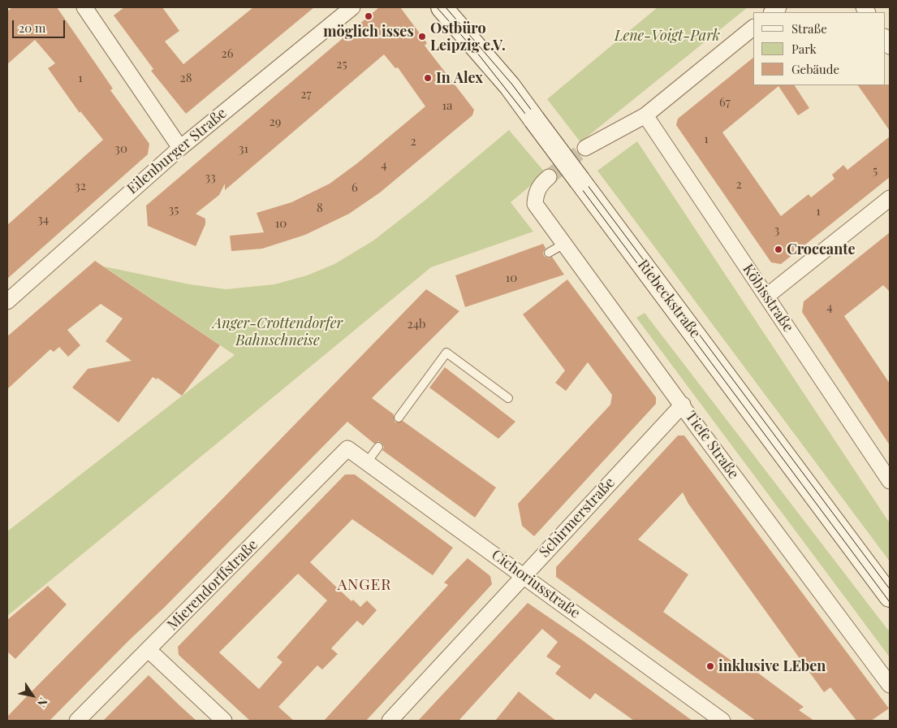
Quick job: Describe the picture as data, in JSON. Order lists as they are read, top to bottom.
{
  "streets": {
    "main road": ["Riebeckstraße"],
    "street": [
      "Eilenburger Straße",
      "Köbisstraße",
      "Tiefe Straße",
      "Schirmerstraße",
      "Cichoriusstraße",
      "Mierendorffstraße"
    ]
  },
  "crossings": [
    ["Tiefe Straße", "Schirmerstraße"],
    ["Schirmerstraße", "Cichoriusstraße"],
    ["Cichoriusstraße", "Mierendorffstraße"]
  ],
  "districts": ["ANGER"],
  "parks": ["Lene-Voigt-Park", "Anger-Crottendorfer Bahnschneise"],
  "places": [
    "möglich isses",
    "Ostbüro Leipzig e.V.",
    "In Alex",
    "Croccante",
    "inklusive LEben"
  ],
  "house_numbers": [
    "26",
    "25",
    "1",
    "28",
    "27",
    "67",
    "1a",
    "29",
    "1",
    "2",
    "30",
    "31",
    "4",
    "5",
    "33",
    "2",
    "32",
    "6",
    "8",
    "35",
    "1",
    "34",
    "10",
    "3",
    "10",
    "4",
    "24b"
  ],
  "legend": ["Straße", "Park", "Gebäude"],
  "scale_bar": "20 m",
  "north": "bottom right"
}
